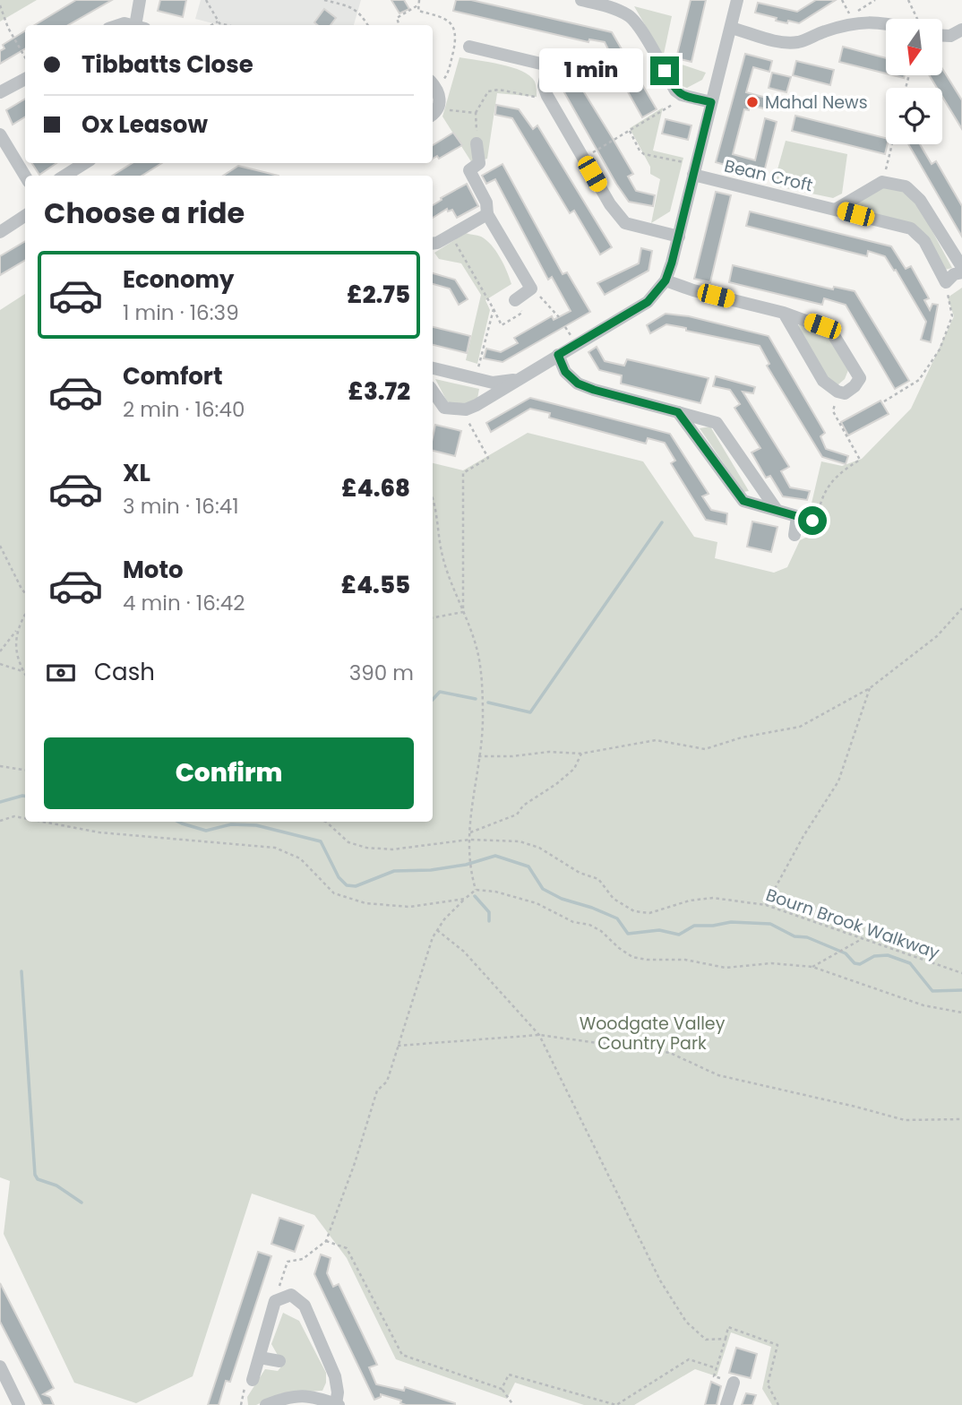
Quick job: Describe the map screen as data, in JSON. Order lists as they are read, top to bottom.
{
  "streets": {
    "street": ["Bean Croft"],
    "path": ["Bourn Brook Walkway"]
  },
  "parks": ["Woodgate Valley Country Park"],
  "places": ["Mahal News"],
  "north": "bottom",
  "page": {
    "banner": ["Tibbatts Close", "Ox Leasow"],
    "bubble": "1 min",
    "heading": "Choose a ride",
    "list": [
      {
        "name": "Economy",
        "note": "1 min · 16:39",
        "value": "£2.75"
      },
      {
        "name": "Comfort",
        "note": "2 min · 16:40",
        "value": "£3.72"
      },
      {
        "name": "XL",
        "note": "3 min · 16:41",
        "value": "£4.68"
      },
      {
        "name": "Moto",
        "note": "4 min · 16:42",
        "value": "£4.55"
      }
    ],
    "pay": ["Cash", "390 m"],
    "buttons": "Confirm"
  }
}
